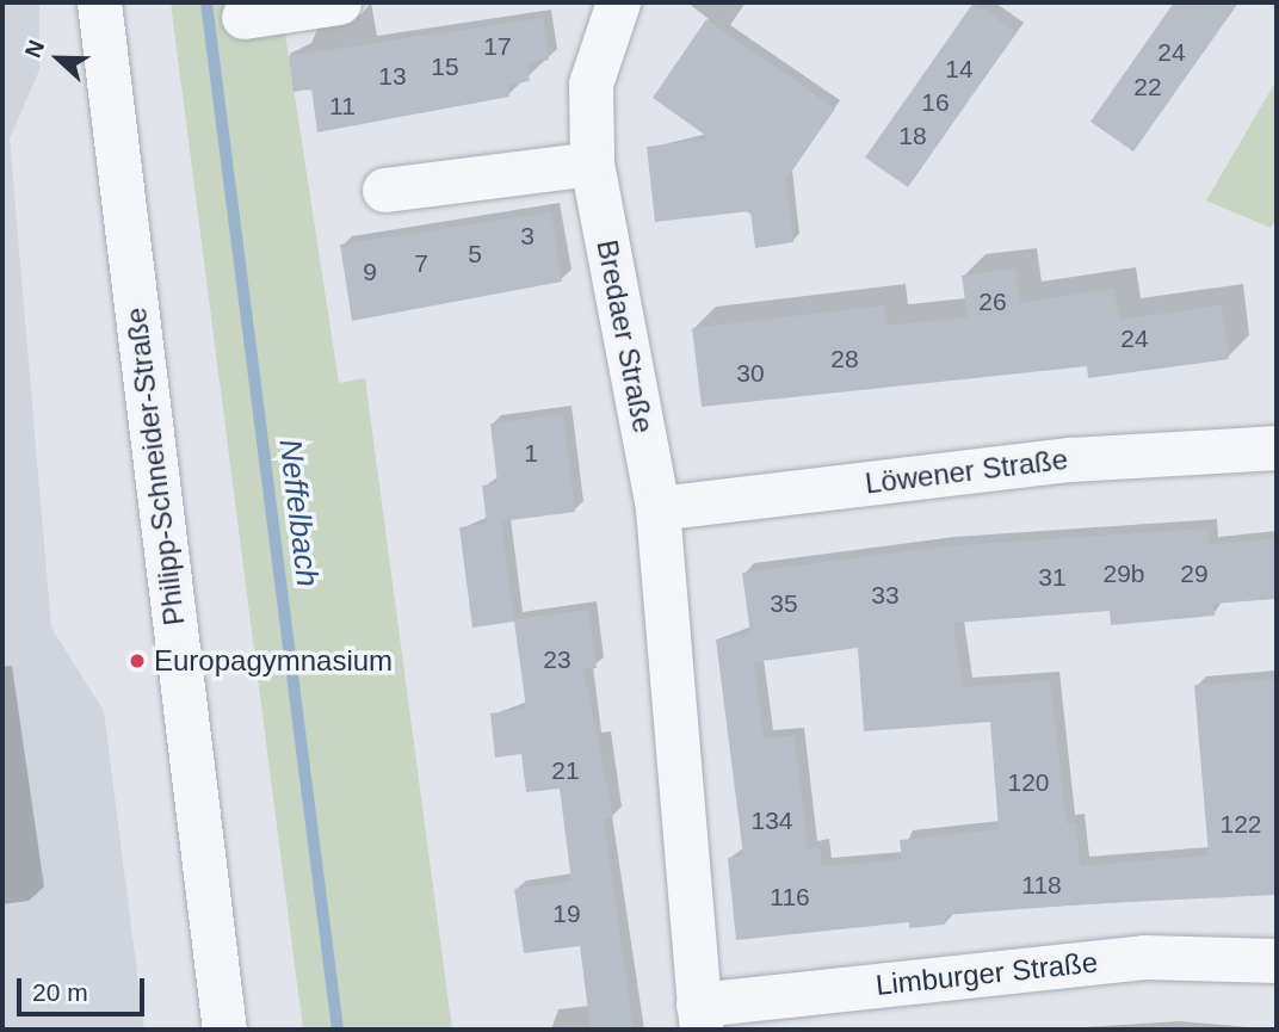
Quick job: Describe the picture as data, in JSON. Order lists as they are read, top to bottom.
{
  "streets": {
    "street": [
      "Bredaer Straße",
      "Philipp-Schneider-Straße",
      "Löwener Straße",
      "Limburger Straße"
    ]
  },
  "crossings": [
    ["Bredaer Straße", "Löwener Straße"],
    ["Bredaer Straße", "Limburger Straße"],
    ["Löwener Straße", "Limburger Straße"]
  ],
  "water": ["Neffelbach"],
  "places": ["Europagymnasium"],
  "house_numbers": [
    "17",
    "24",
    "15",
    "14",
    "13",
    "22",
    "16",
    "11",
    "18",
    "3",
    "5",
    "7",
    "9",
    "26",
    "24",
    "28",
    "30",
    "1",
    "29b",
    "29",
    "31",
    "33",
    "35",
    "23",
    "21",
    "120",
    "134",
    "122",
    "118",
    "116",
    "19"
  ],
  "scale_bar": "20 m",
  "north": "left"
}
